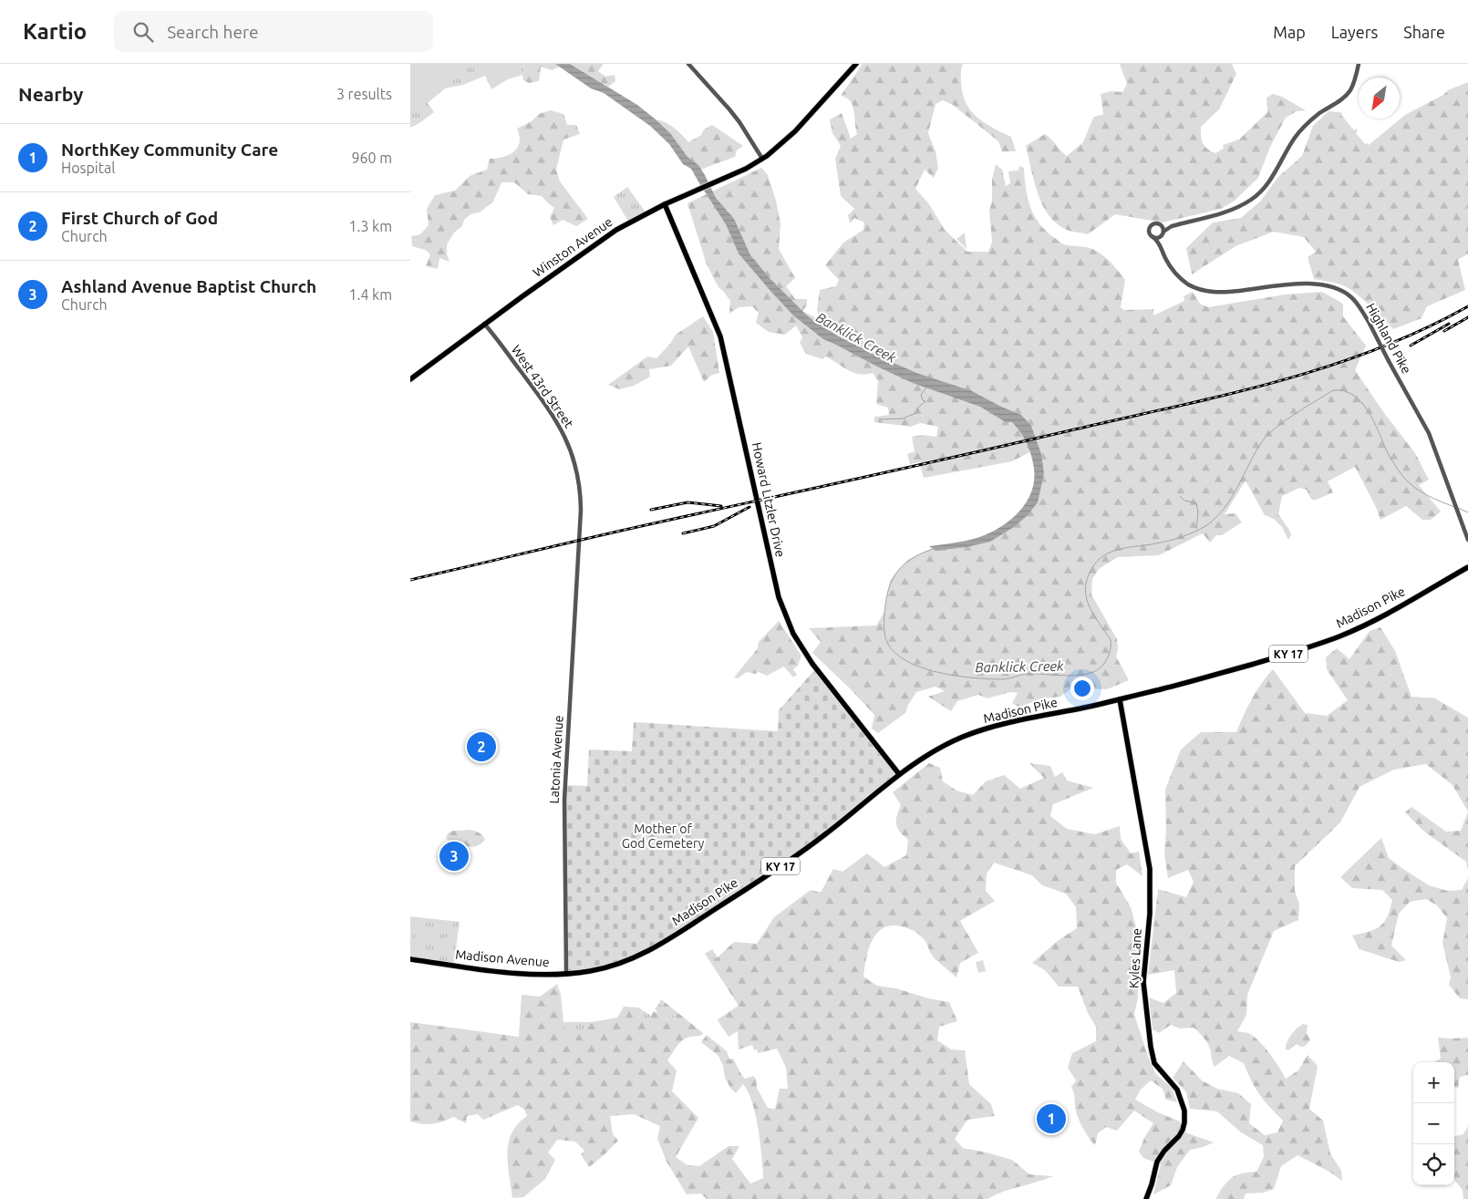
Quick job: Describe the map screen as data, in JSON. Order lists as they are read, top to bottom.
{
  "streets": {
    "main road": [
      "Winston Avenue",
      "Howard Litzler Drive",
      "Madison Pike",
      "KY 17",
      "Madison Avenue",
      "Kyles Lane"
    ],
    "street": ["Highland Pike", "West 43rd Street", "Latonia Avenue"]
  },
  "crossings": [
    ["Winston Avenue", "West 43rd Street"],
    ["Winston Avenue", "Howard Litzler Drive"],
    ["West 43rd Street", "Latonia Avenue"],
    ["Howard Litzler Drive", "Madison Pike"],
    ["Madison Pike", "Madison Avenue"],
    ["Madison Pike", "Kyles Lane"],
    ["Latonia Avenue", "Madison Avenue"]
  ],
  "water": ["Banklick Creek"],
  "parks": ["Mother of God Cemetery"],
  "north": "bottom left",
  "page": {
    "header": "Kartio",
    "search": "Search here",
    "nav": ["Map", "Layers", "Share"],
    "heading": ["Nearby", "3 results"],
    "list": [
      {
        "mark": "1",
        "name": "NorthKey Community Care",
        "note": "Hospital",
        "value": "960 m"
      },
      {
        "mark": "2",
        "name": "First Church of God",
        "note": "Church",
        "value": "1.3 km"
      },
      {
        "mark": "3",
        "name": "Ashland Avenue Baptist Church",
        "note": "Church",
        "value": "1.4 km"
      }
    ],
    "pins": ["2", "3", "1"],
    "map_buttons": ["+", "−"]
  }
}
